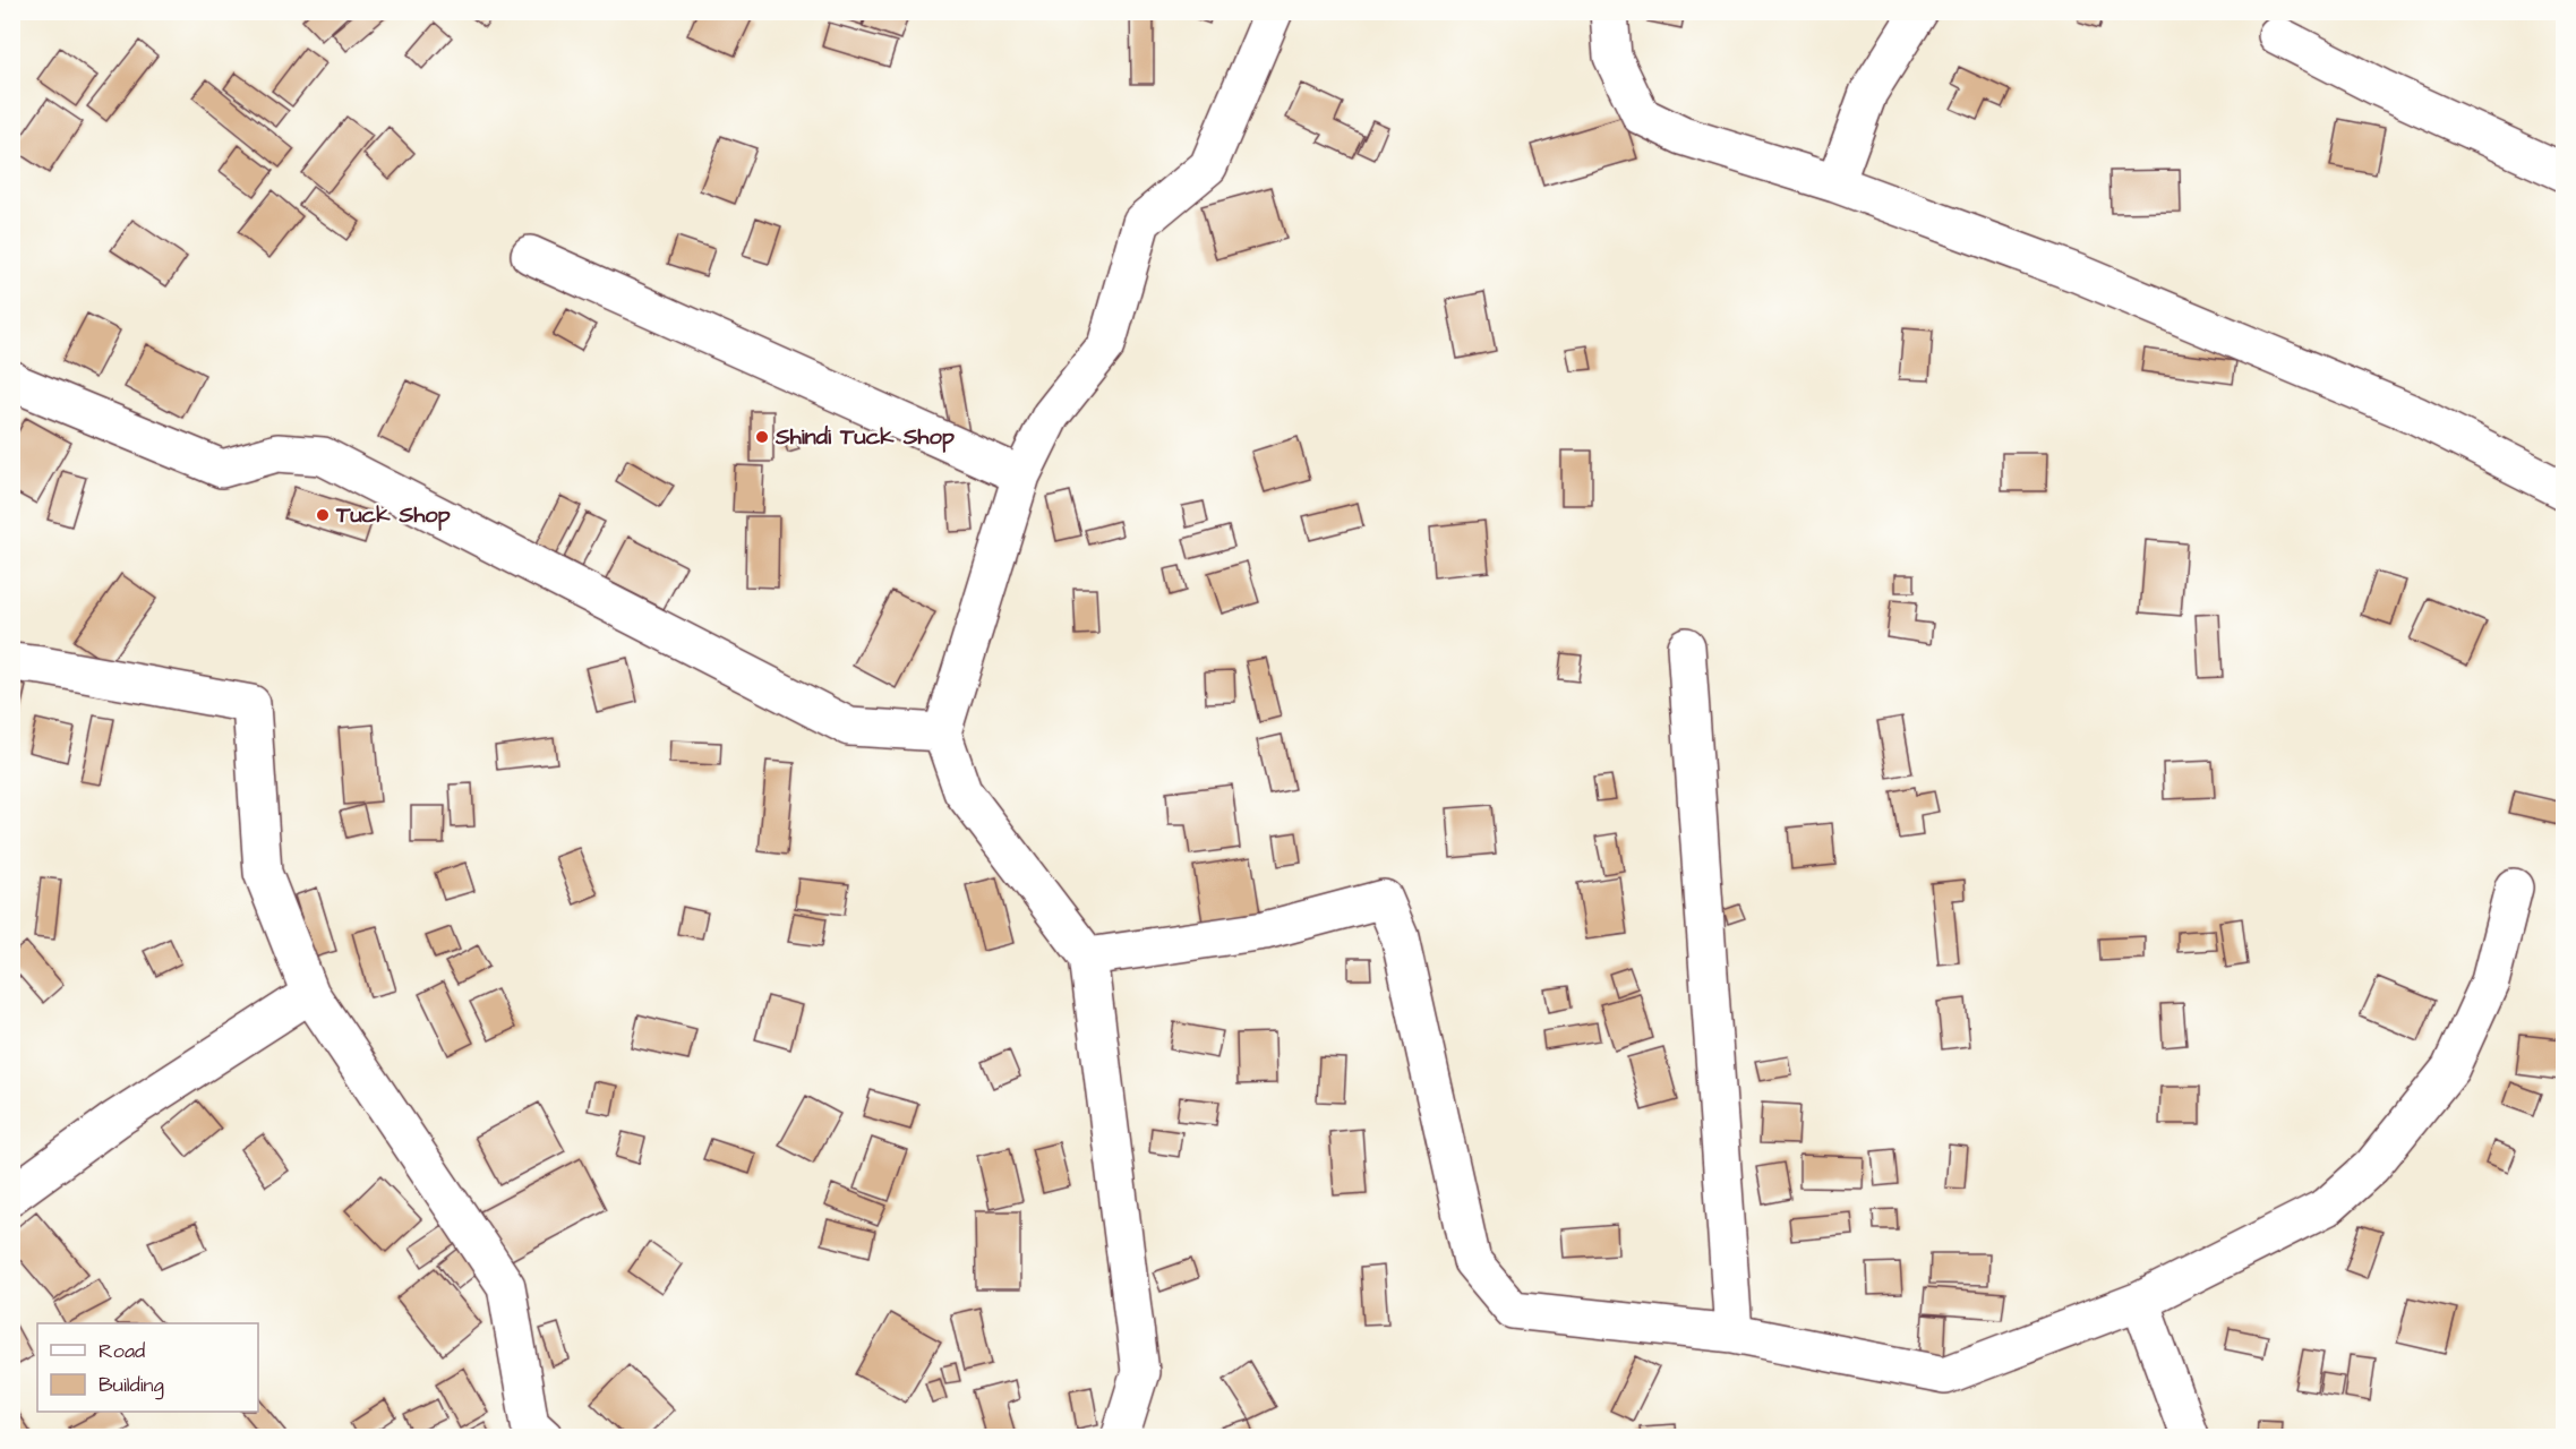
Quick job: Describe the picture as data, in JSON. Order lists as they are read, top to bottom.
{
  "places": ["Shindi Tuck Shop", "Tuck Shop"],
  "legend": ["Road", "Building"]
}
